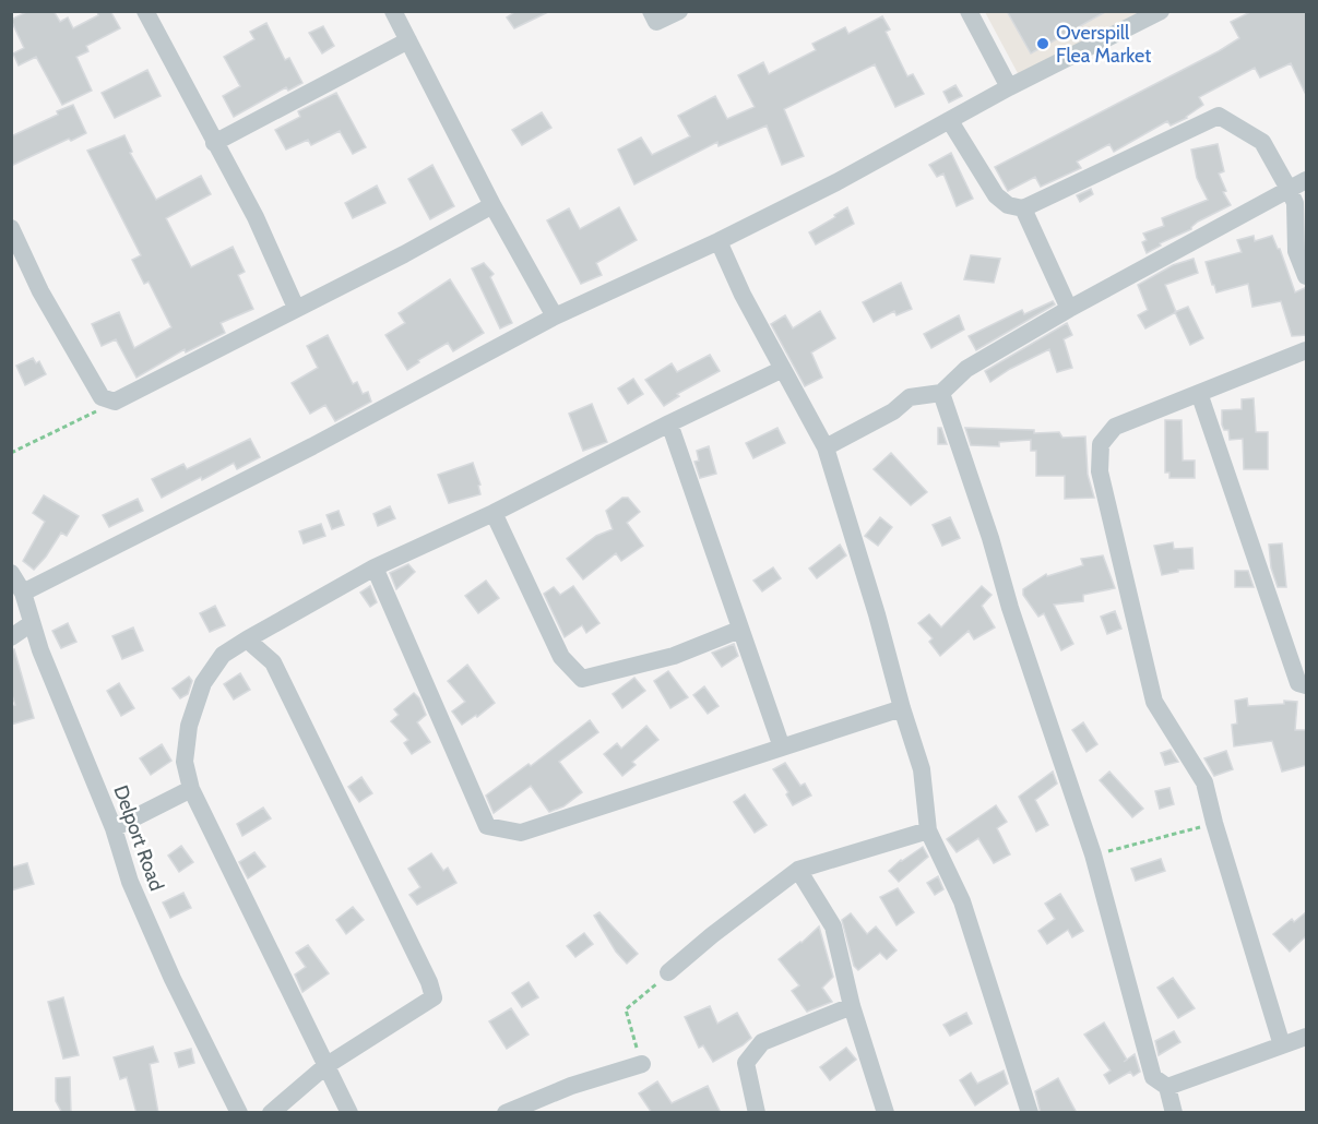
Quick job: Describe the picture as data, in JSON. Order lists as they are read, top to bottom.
{
  "streets": {
    "street": ["Delport Road"]
  },
  "places": ["Overspill Flea Market"]
}
